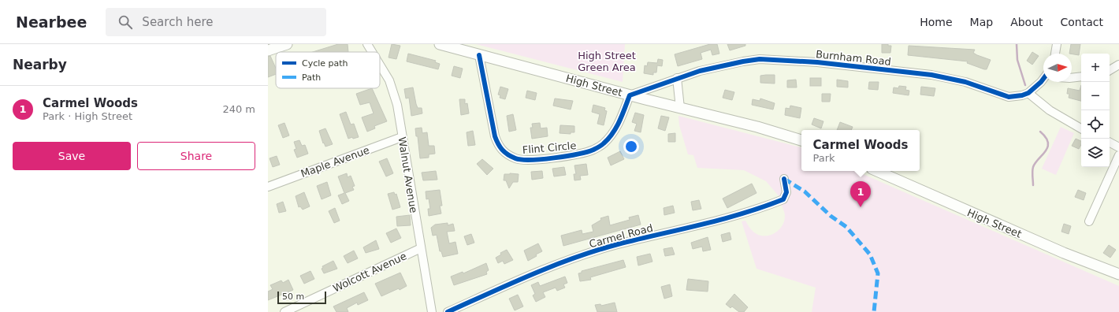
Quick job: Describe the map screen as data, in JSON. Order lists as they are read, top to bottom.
{
  "streets": {
    "main road": ["High Street"],
    "street": [
      "Burnham Road",
      "Flint Circle",
      "Maple Avenue",
      "Walnut Avenue",
      "Carmel Road",
      "Wolcott Avenue"
    ]
  },
  "crossings": [
    ["Burnham Road", "High Street"],
    ["Burnham Road", "Flint Circle"],
    ["High Street", "Flint Circle"],
    ["Maple Avenue", "Walnut Avenue"],
    ["Walnut Avenue", "Wolcott Avenue"]
  ],
  "parks": ["High Street Green Area"],
  "legend": ["Cycle path", "Path"],
  "scale_bar": "50 m",
  "north": "right",
  "page": {
    "header": "Nearbee",
    "search": "Search here",
    "nav": [
      "Home",
      "Map",
      "About",
      "Contact"
    ],
    "heading": "Nearby",
    "map_buttons": ["+", "−"],
    "list": [
      {
        "mark": "1",
        "name": "Carmel Woods",
        "note": "Park · High Street",
        "value": "240 m"
      }
    ],
    "popup": ["Carmel Woods", "Park"],
    "buttons": ["Save", "Share"],
    "pins": "1",
    "scale": "50 m"
  }
}
